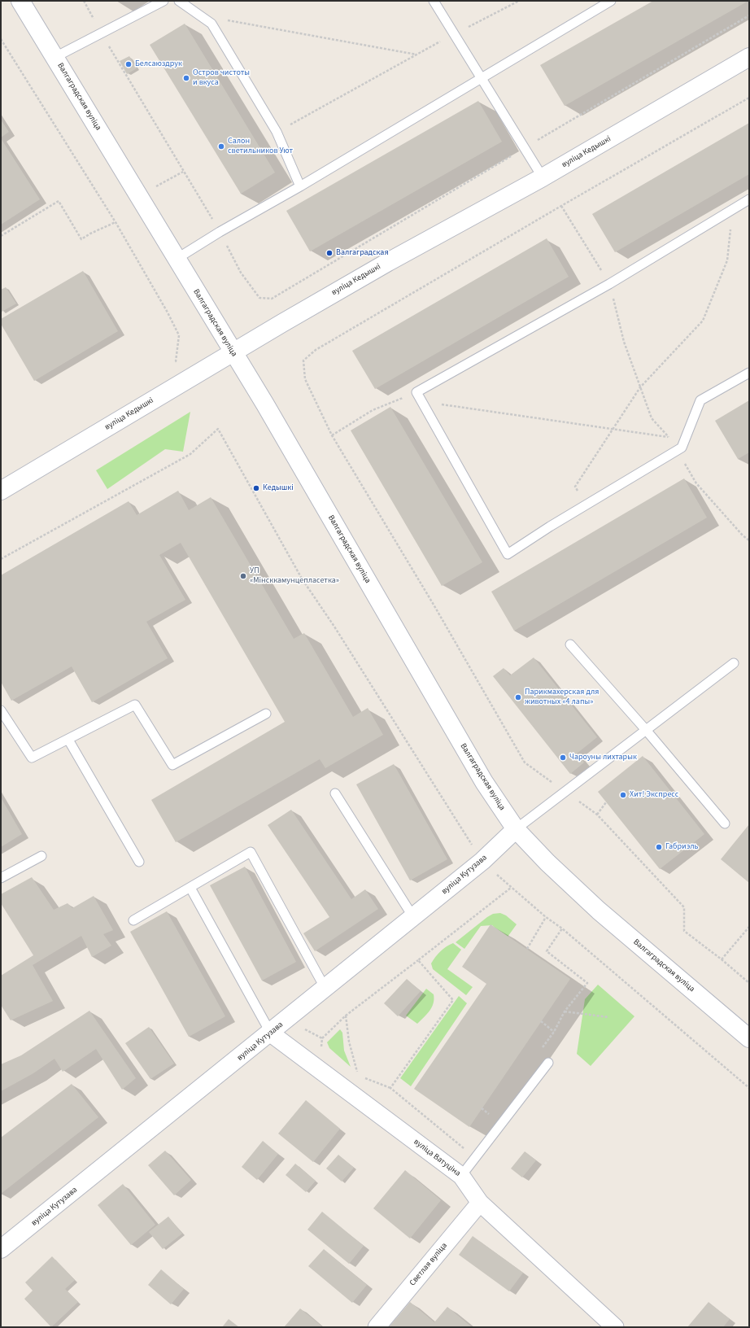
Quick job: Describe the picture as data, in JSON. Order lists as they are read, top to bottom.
{
  "streets": {
    "street": [
      "Валгаградская вуліца",
      "вуліца Кедышкі",
      "вуліца Кутузава",
      "вуліца Ватуціна",
      "Светлая вуліца"
    ]
  },
  "crossings": [
    ["Валгаградская вуліца", "вуліца Кедышкі"],
    ["Валгаградская вуліца", "вуліца Кутузава"],
    ["вуліца Кутузава", "вуліца Ватуціна"],
    ["вуліца Ватуціна", "Светлая вуліца"]
  ],
  "places": [
    "Белсаюздрук",
    "Остров чистоты и вкуса",
    "Салон светильников Уют",
    "Валгаградская",
    "Кедышкі",
    "УП «Мінсккамунцепласетка»",
    "Парикмахерская для животных «4 лапы»",
    "Чароуны лихтарык",
    "Хит! Экспресс",
    "Габриэль"
  ]
}
